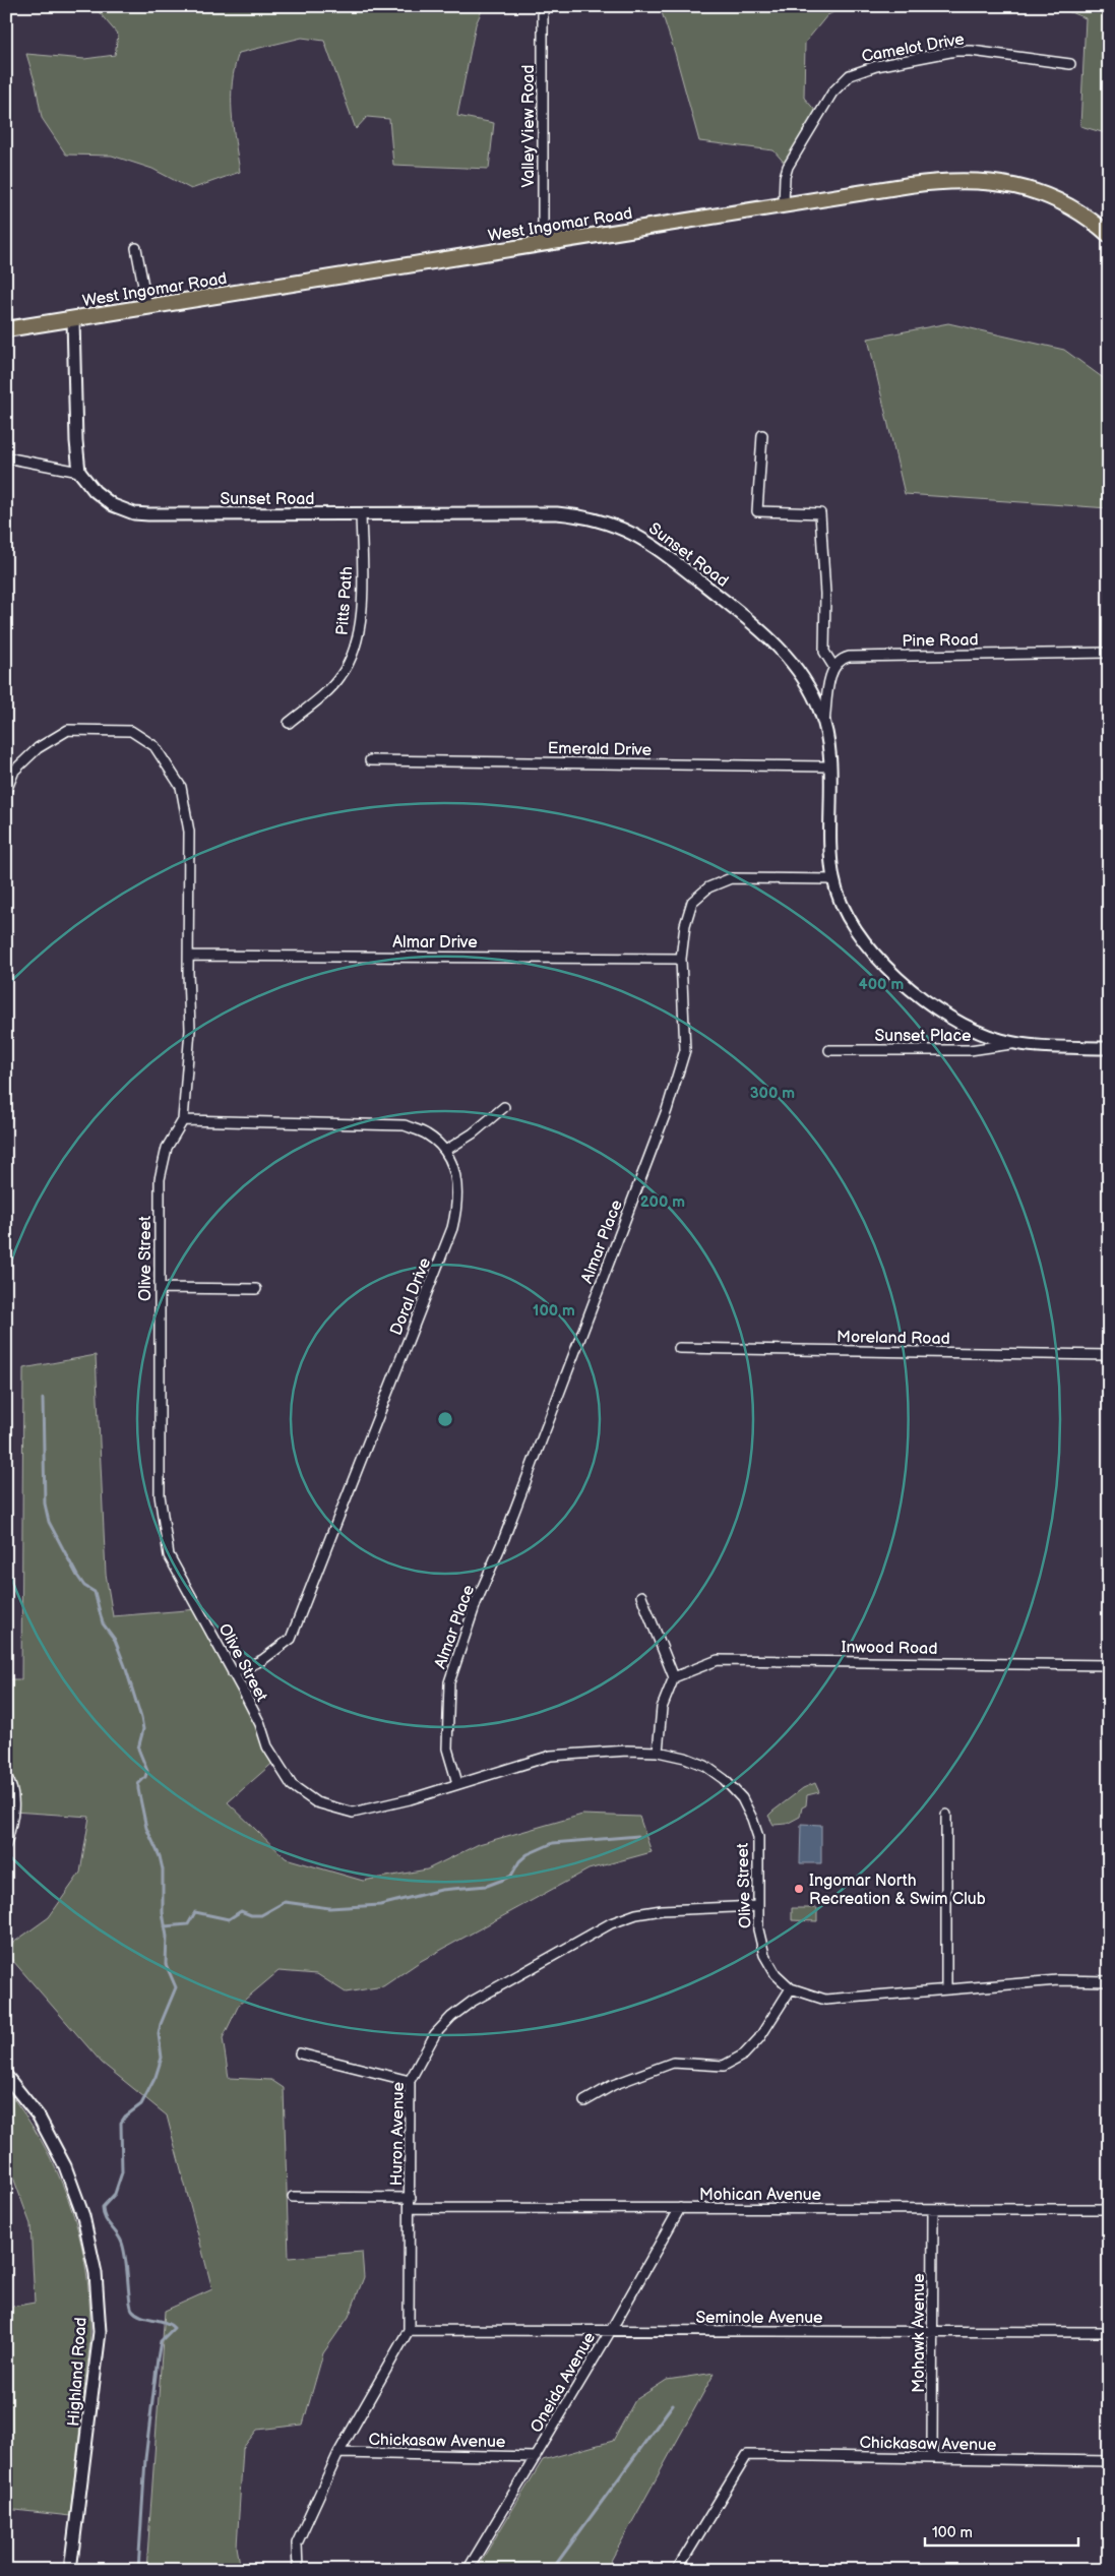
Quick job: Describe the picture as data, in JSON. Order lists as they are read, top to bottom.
{
  "streets": {
    "main road": ["West Ingomar Road"],
    "street": [
      "Camelot Drive",
      "Valley View Road",
      "Sunset Road",
      "Pitts Path",
      "Pine Road",
      "Emerald Drive",
      "Almar Drive",
      "Sunset Place",
      "Almar Place",
      "Olive Street",
      "Doral Drive",
      "Moreland Road",
      "Inwood Road",
      "Huron Avenue",
      "Mohican Avenue",
      "Seminole Avenue",
      "Mohawk Avenue",
      "Highland Road",
      "Oneida Avenue",
      "Chickasaw Avenue"
    ]
  },
  "crossings": [
    ["Camelot Drive", "West Ingomar Road"],
    ["Valley View Road", "West Ingomar Road"],
    ["West Ingomar Road", "Sunset Road"],
    ["Sunset Road", "Pitts Path"],
    ["Sunset Road", "Emerald Drive"],
    ["Sunset Road", "Sunset Place"],
    ["Sunset Road", "Almar Place"],
    ["Almar Drive", "Almar Place"],
    ["Almar Drive", "Olive Street"],
    ["Almar Place", "Olive Street"],
    ["Olive Street", "Doral Drive"],
    ["Olive Street", "Huron Avenue"],
    ["Huron Avenue", "Mohican Avenue"],
    ["Huron Avenue", "Seminole Avenue"],
    ["Huron Avenue", "Chickasaw Avenue"],
    ["Mohican Avenue", "Mohawk Avenue"],
    ["Mohican Avenue", "Oneida Avenue"],
    ["Seminole Avenue", "Mohawk Avenue"],
    ["Seminole Avenue", "Oneida Avenue"],
    ["Mohawk Avenue", "Chickasaw Avenue"],
    ["Oneida Avenue", "Chickasaw Avenue"]
  ],
  "places": ["Ingomar North Recreation & Swim Club"],
  "scale_bar": "100 m",
  "rings": [
    "400 m",
    "300 m",
    "200 m",
    "100 m"
  ]
}
